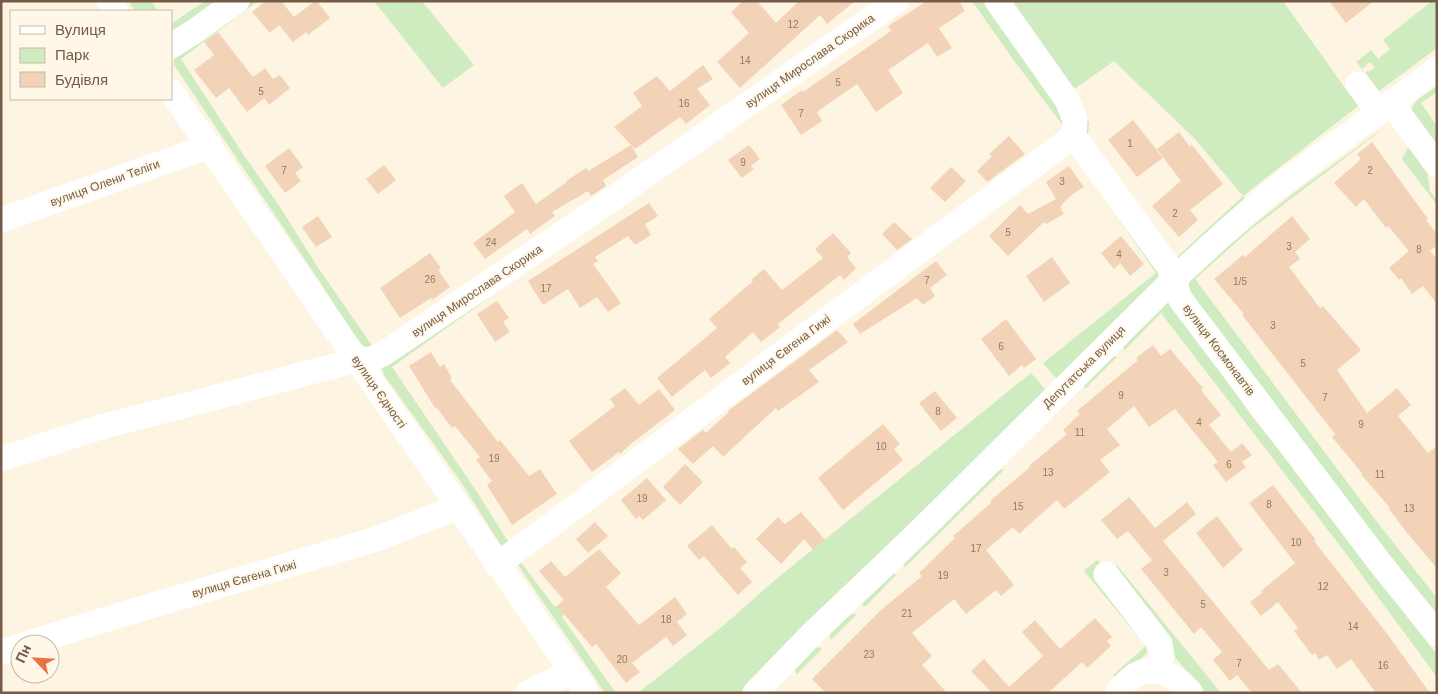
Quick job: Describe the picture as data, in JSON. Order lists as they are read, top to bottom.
{
  "streets": {
    "street": [
      "вулиця Мирослава Скорика",
      "вулиця Олени Теліги",
      "вулиця Євгена Гижі",
      "вулиця Космонавтів",
      "Депутатська вулиця",
      "вулиця Єдності"
    ]
  },
  "crossings": [
    ["вулиця Мирослава Скорика", "вулиця Єдності"],
    ["вулиця Олени Теліги", "вулиця Єдності"],
    ["вулиця Євгена Гижі", "вулиця Космонавтів"],
    ["вулиця Євгена Гижі", "вулиця Єдності"],
    ["вулиця Космонавтів", "Депутатська вулиця"]
  ],
  "house_numbers": [
    "12",
    "14",
    "5",
    "5",
    "16",
    "7",
    "1",
    "9",
    "7",
    "2",
    "3",
    "2",
    "5",
    "24",
    "3",
    "8",
    "4",
    "26",
    "7",
    "1/5",
    "17",
    "3",
    "6",
    "5",
    "9",
    "7",
    "8",
    "4",
    "9",
    "11",
    "10",
    "19",
    "6",
    "13",
    "11",
    "19",
    "8",
    "15",
    "13",
    "10",
    "17",
    "3",
    "19",
    "12",
    "5",
    "21",
    "18",
    "14",
    "23",
    "20",
    "7",
    "16"
  ],
  "legend": ["Вулиця", "Парк", "Будівля"],
  "north": "top left"
}
